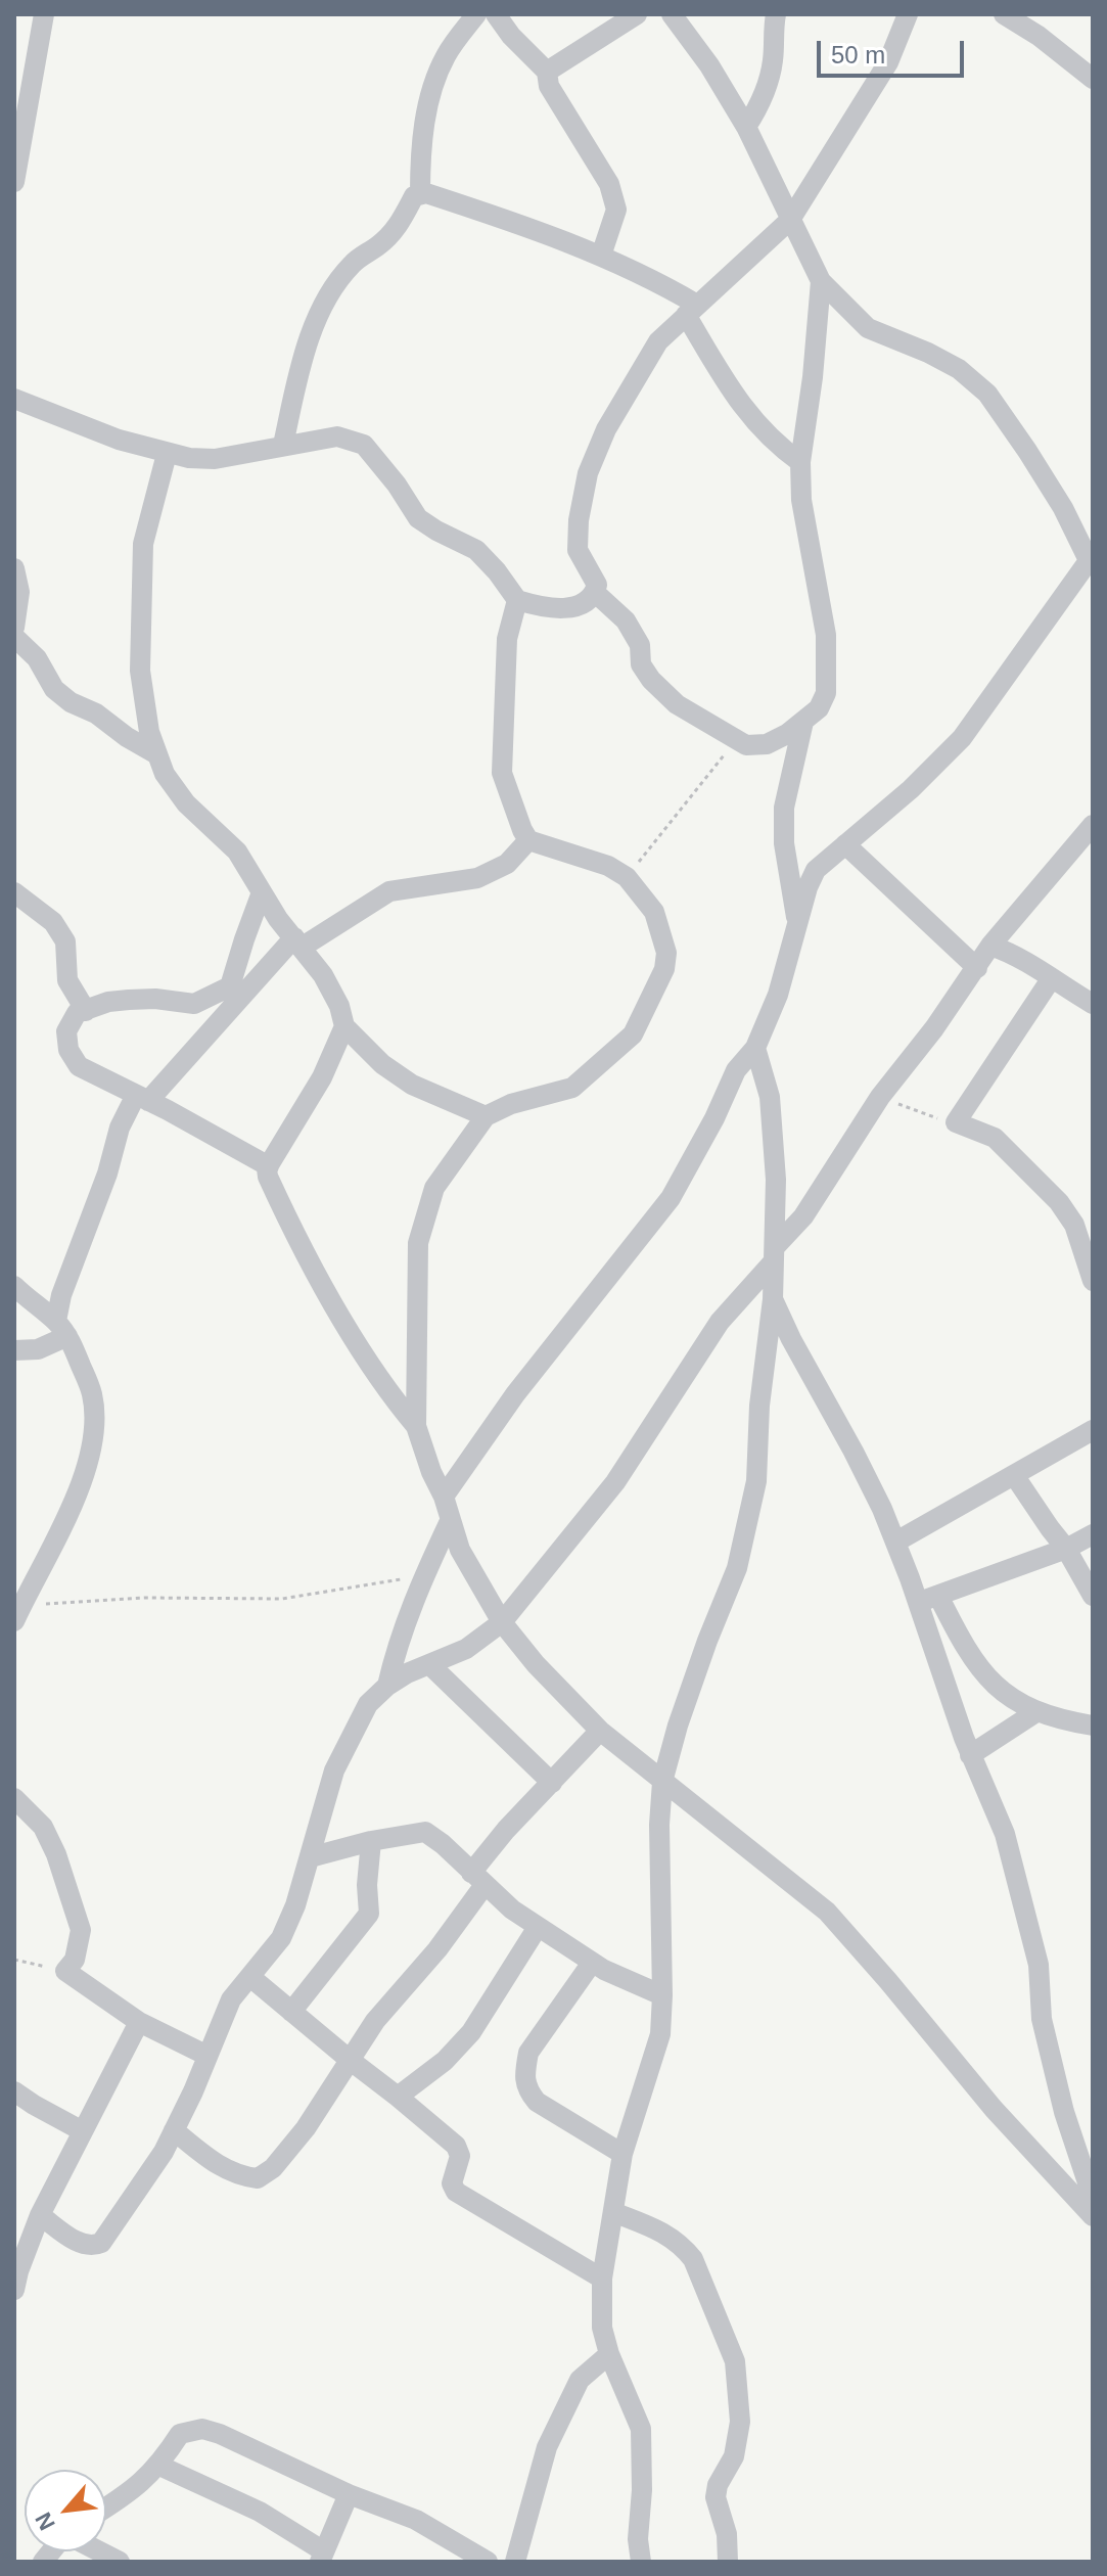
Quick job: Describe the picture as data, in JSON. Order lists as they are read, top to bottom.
{
  "scale_bar": "50 m",
  "north": "bottom left"
}
